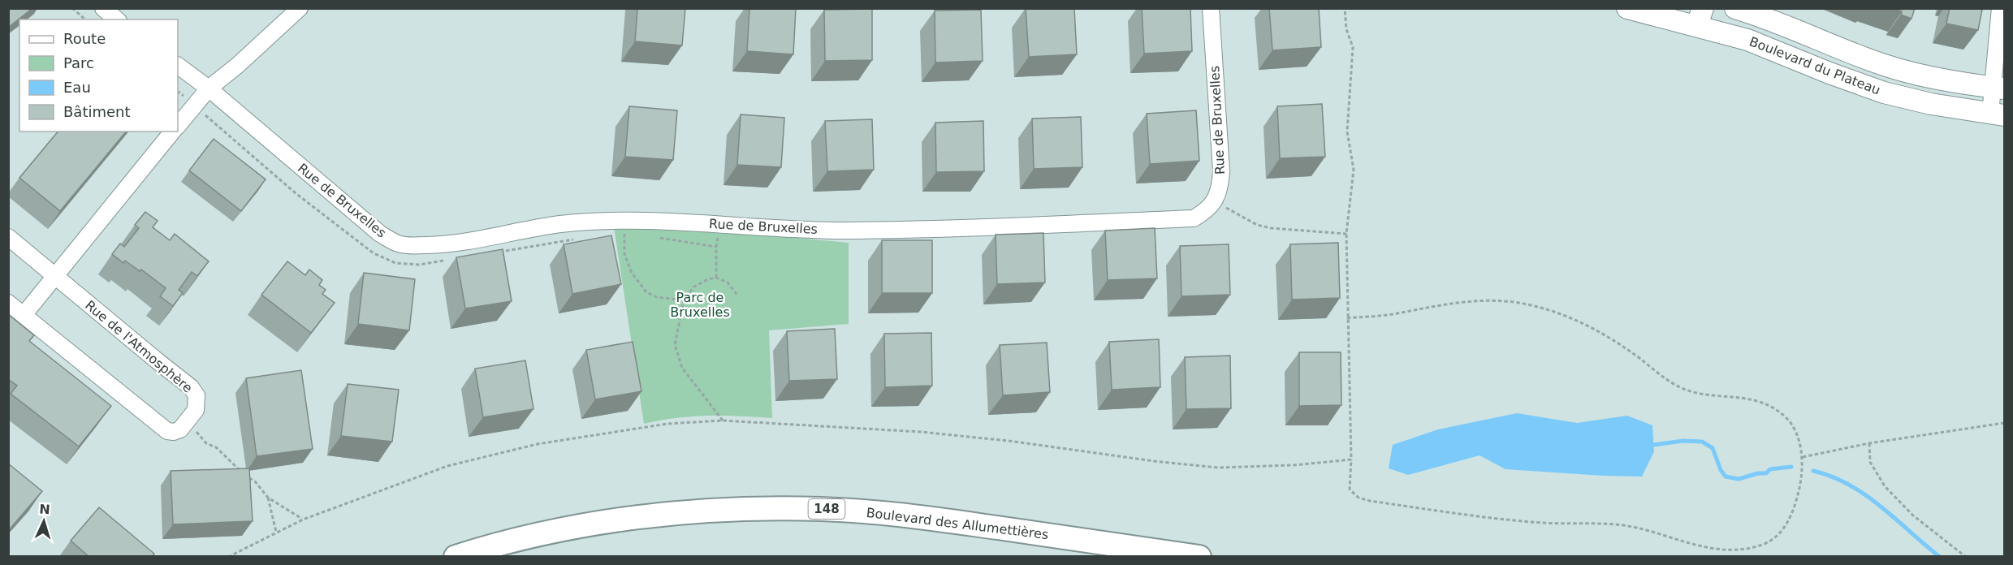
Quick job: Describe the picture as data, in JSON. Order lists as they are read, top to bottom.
{
  "streets": {
    "highway": ["148", "Boulevard des Allumettières"],
    "main road": ["Boulevard du Plateau"],
    "street": ["Rue de Bruxelles", "Rue de l'Atmosphère"]
  },
  "parks": ["Parc de Bruxelles"],
  "legend": [
    "Route",
    "Parc",
    "Eau",
    "Bâtiment"
  ],
  "north": "top"
}
